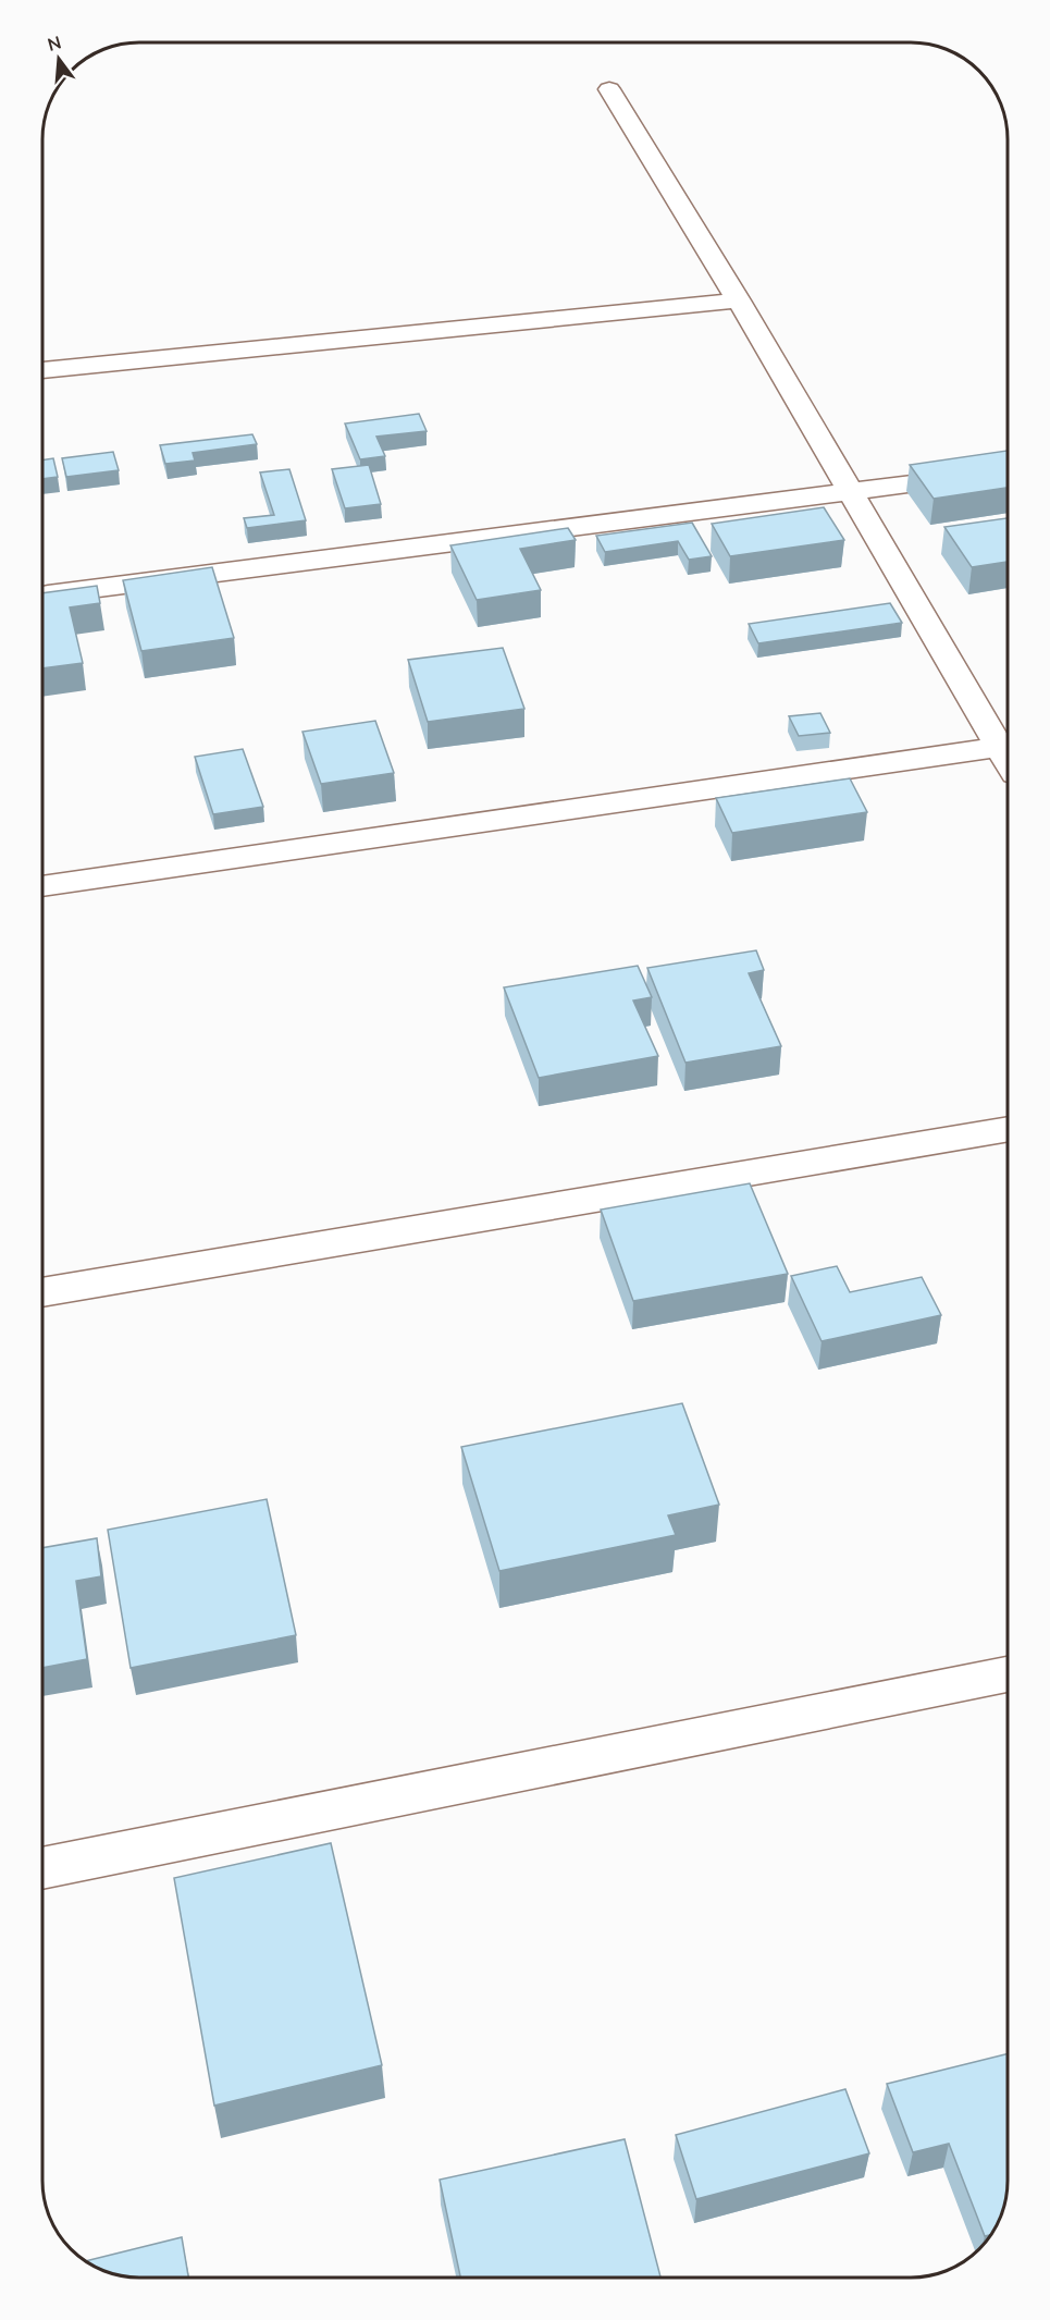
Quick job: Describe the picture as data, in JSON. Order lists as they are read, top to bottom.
{
  "north": "top"
}
